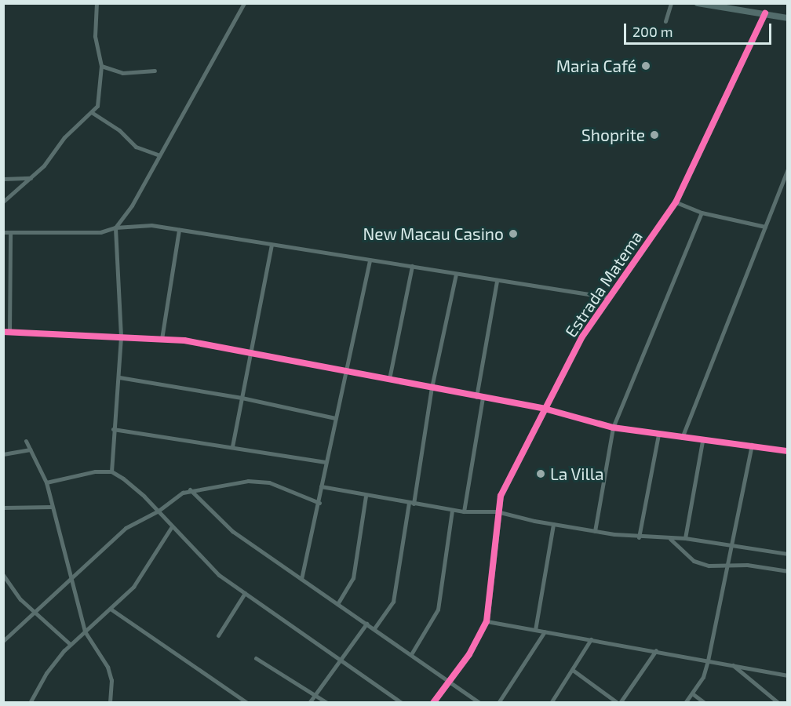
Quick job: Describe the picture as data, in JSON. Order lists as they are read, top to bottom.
{
  "streets": {
    "street": ["Estrada Matema"]
  },
  "places": [
    "Maria Café",
    "Shoprite",
    "New Macau Casino",
    "La Villa"
  ],
  "scale_bar": "200 m"
}
